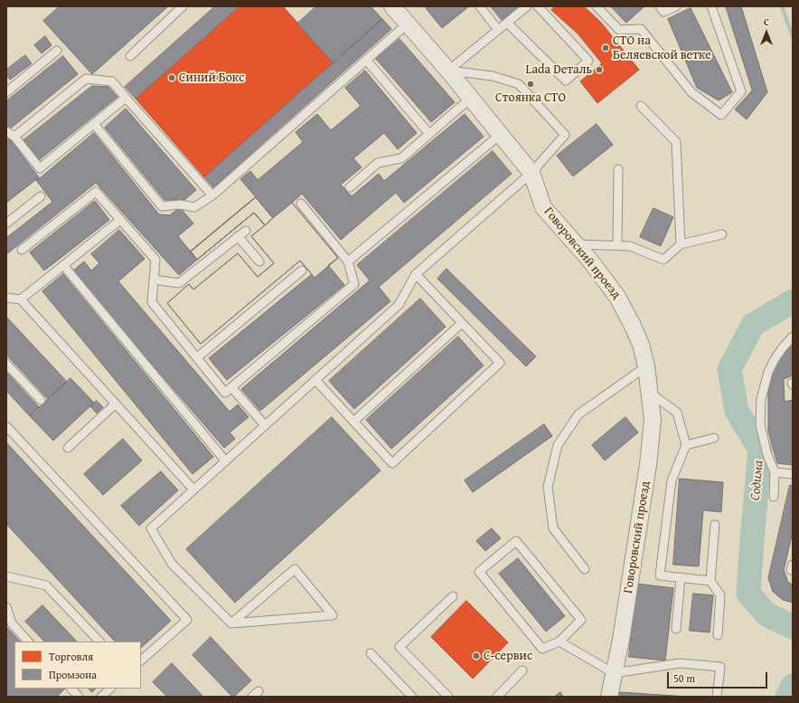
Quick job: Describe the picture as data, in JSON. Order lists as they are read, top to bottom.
{
  "streets": {
    "street": ["Говоровский проезд"]
  },
  "water": ["Содима"],
  "places": [
    "СТО на Беляевской ветке",
    "Lada Dеталь",
    "Синий Бокс",
    "Стоянка СТО",
    "С-сервис"
  ],
  "legend": ["Торговля", "Промзона"],
  "scale_bar": "50 m",
  "north": "top"
}
